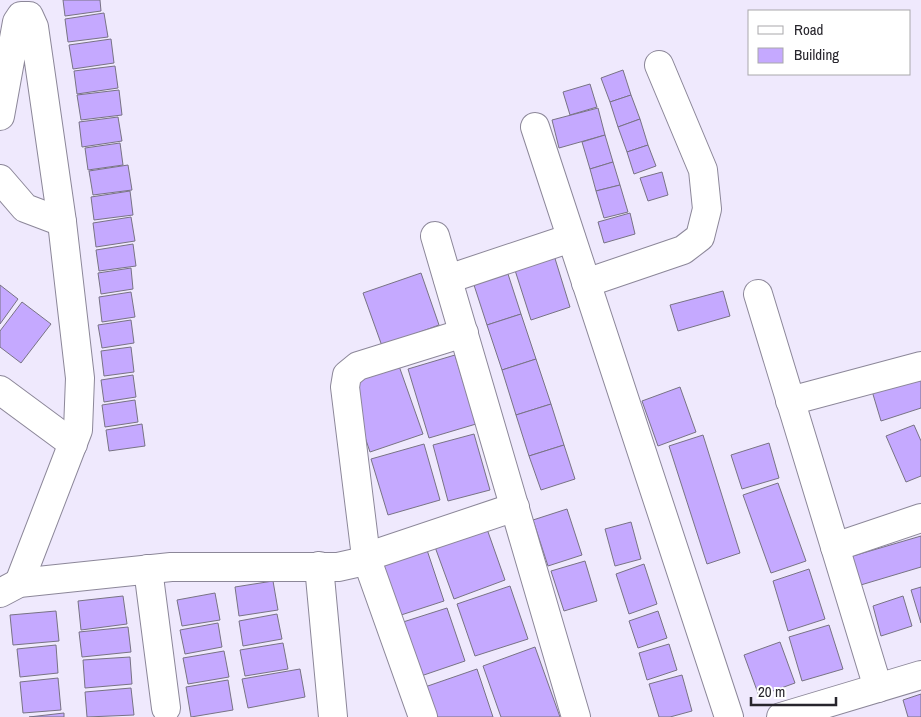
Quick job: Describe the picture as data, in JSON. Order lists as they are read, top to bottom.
{
  "legend": ["Road", "Building"],
  "scale_bar": "20 m"
}
